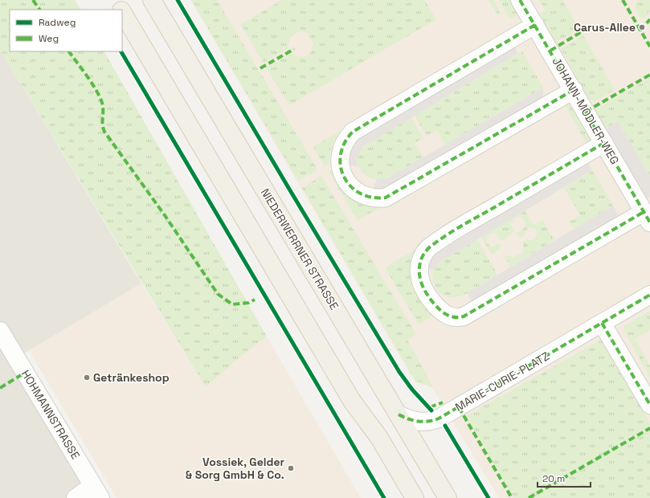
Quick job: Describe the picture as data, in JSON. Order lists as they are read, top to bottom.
{
  "streets": {
    "main road": ["NIEDERWERRNER STRASSE"],
    "street": ["JOHANN-MODLER-WEG", "MARIE-CURIE-PLATZ", "HOHMANNSTRASSE"]
  },
  "crossings": [
    ["NIEDERWERRNER STRASSE", "MARIE-CURIE-PLATZ"]
  ],
  "places": ["Carus-Allee", "Getränkeshop", "Vossiek, Gelder & Sorg GmbH & Co."],
  "legend": ["Radweg", "Weg"],
  "scale_bar": "20 m"
}
